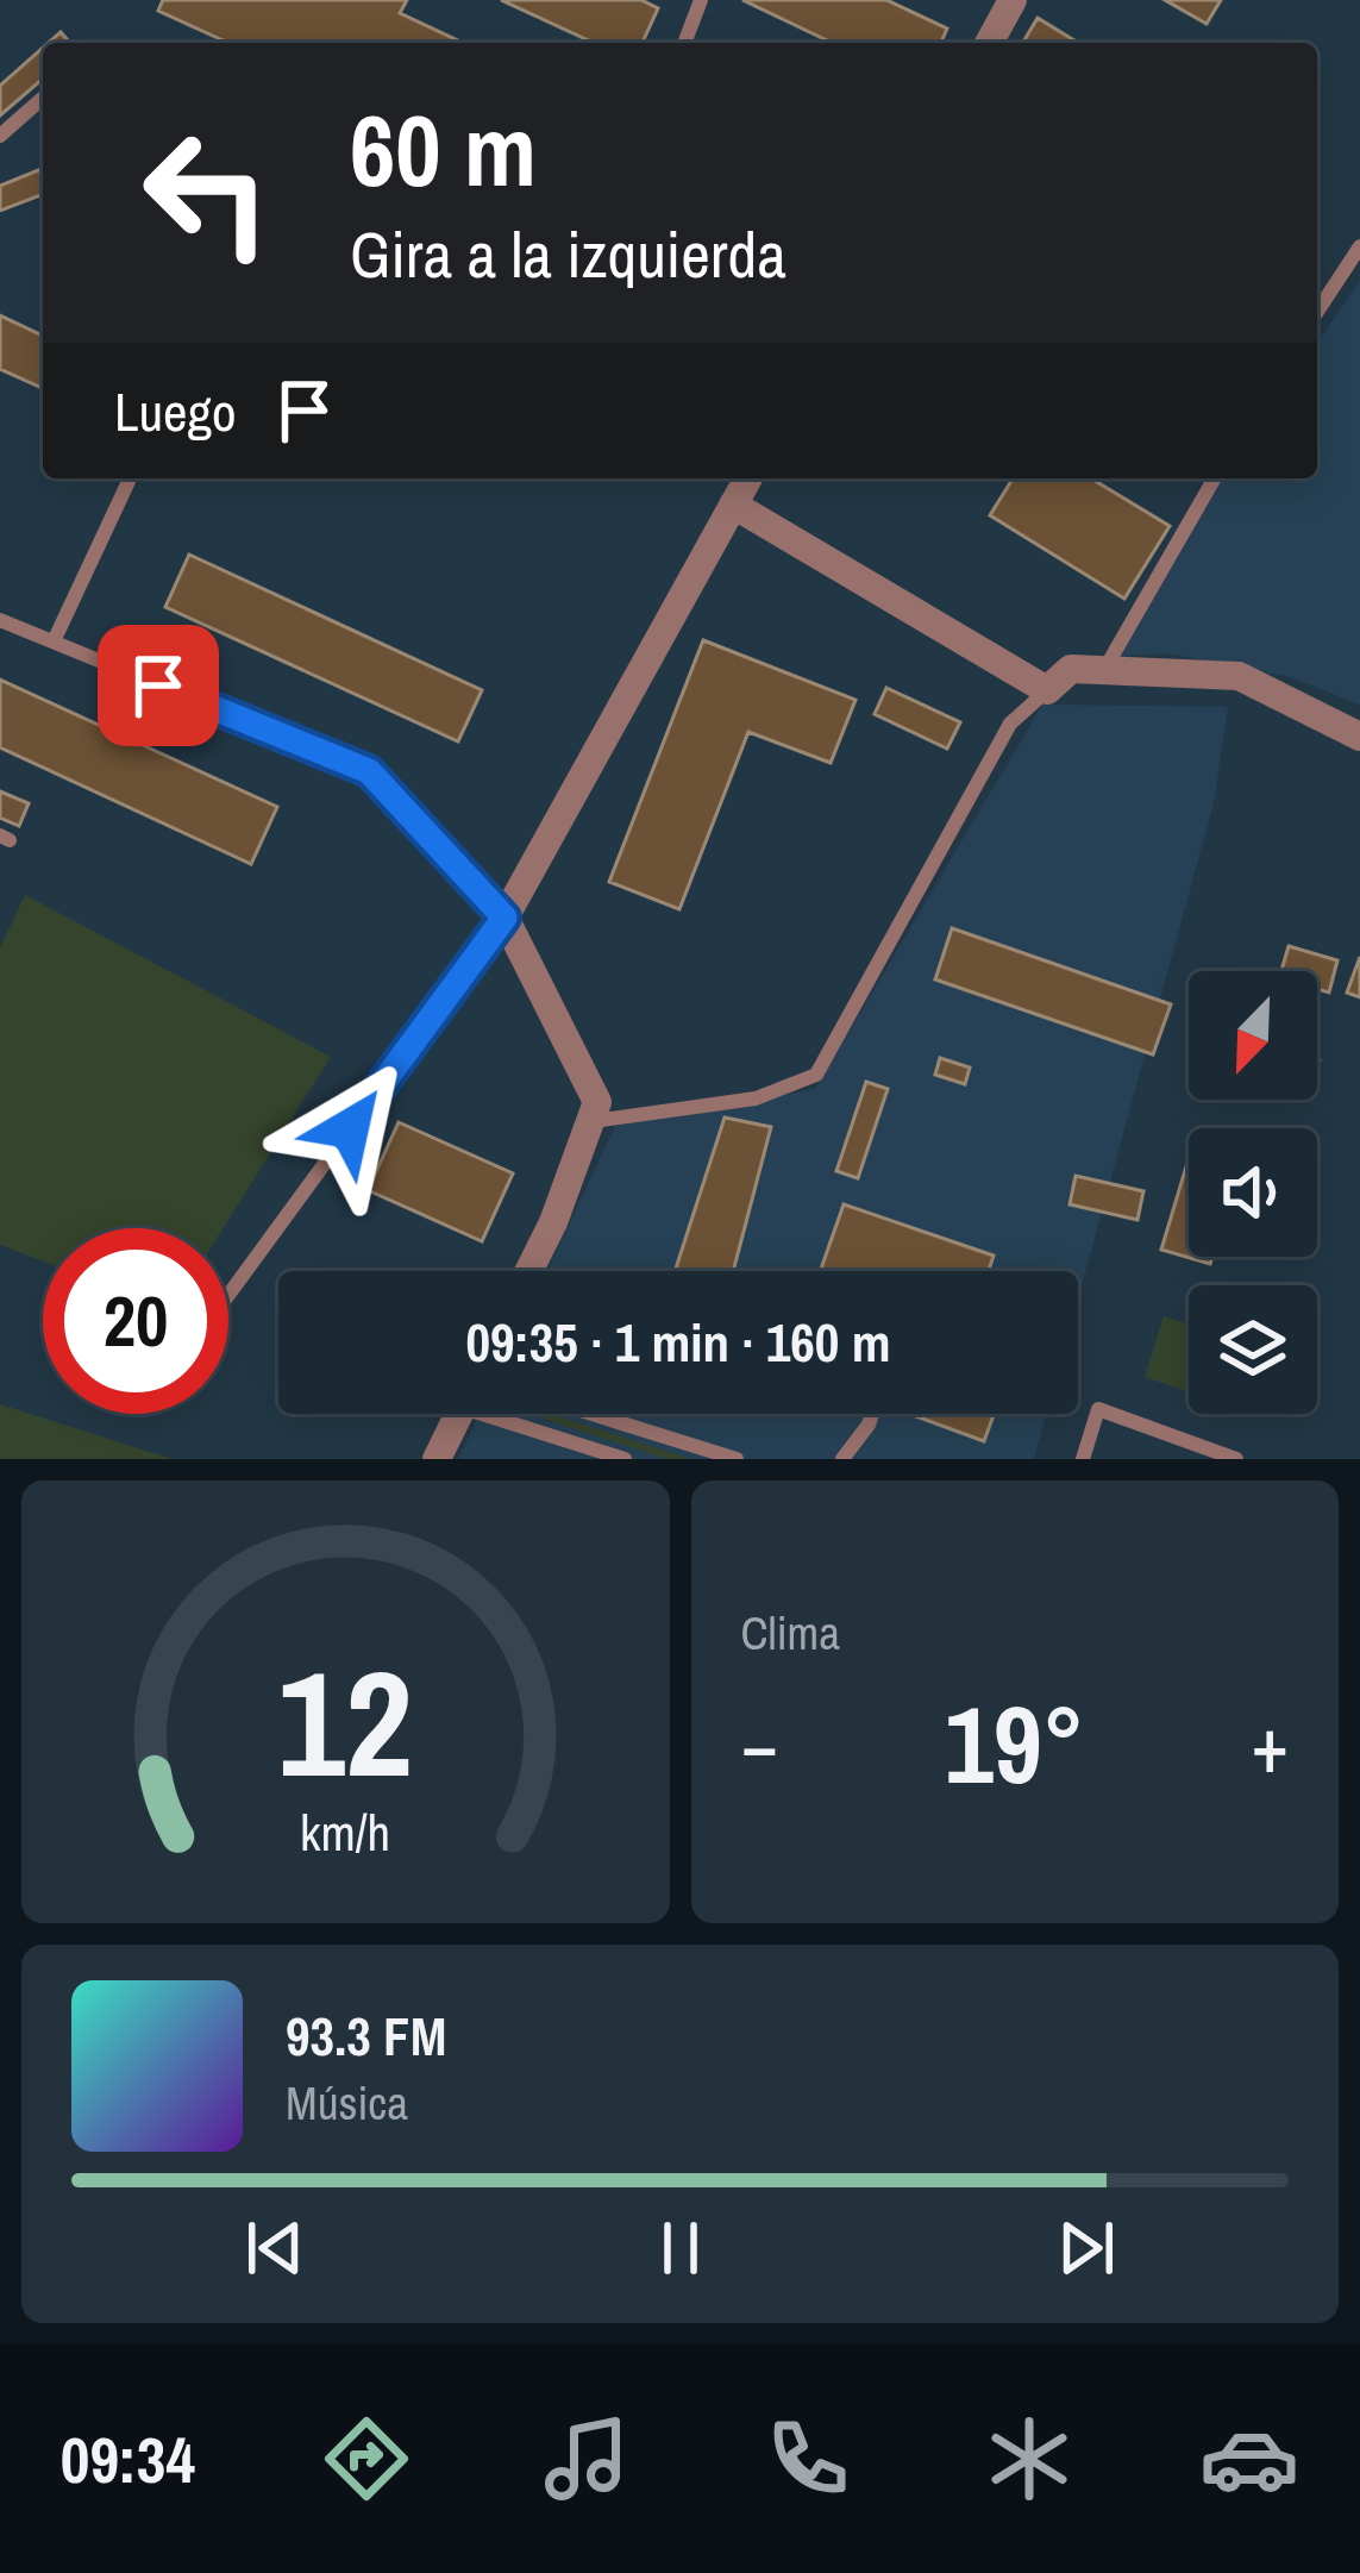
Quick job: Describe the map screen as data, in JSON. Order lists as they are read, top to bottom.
{
  "north": "bottom left",
  "page": {
    "turn": ["60 m", "Gira a la izquierda"],
    "then": "Luego",
    "limit": "20",
    "trip": "09:35 · 1 min · 160 m",
    "tile": "Clima",
    "heat": ["−", "19°", "+"],
    "song": ["93.3 FM", "Música"],
    "tabs": "09:34",
    "gauge": ["12", "km/h"]
  }
}
